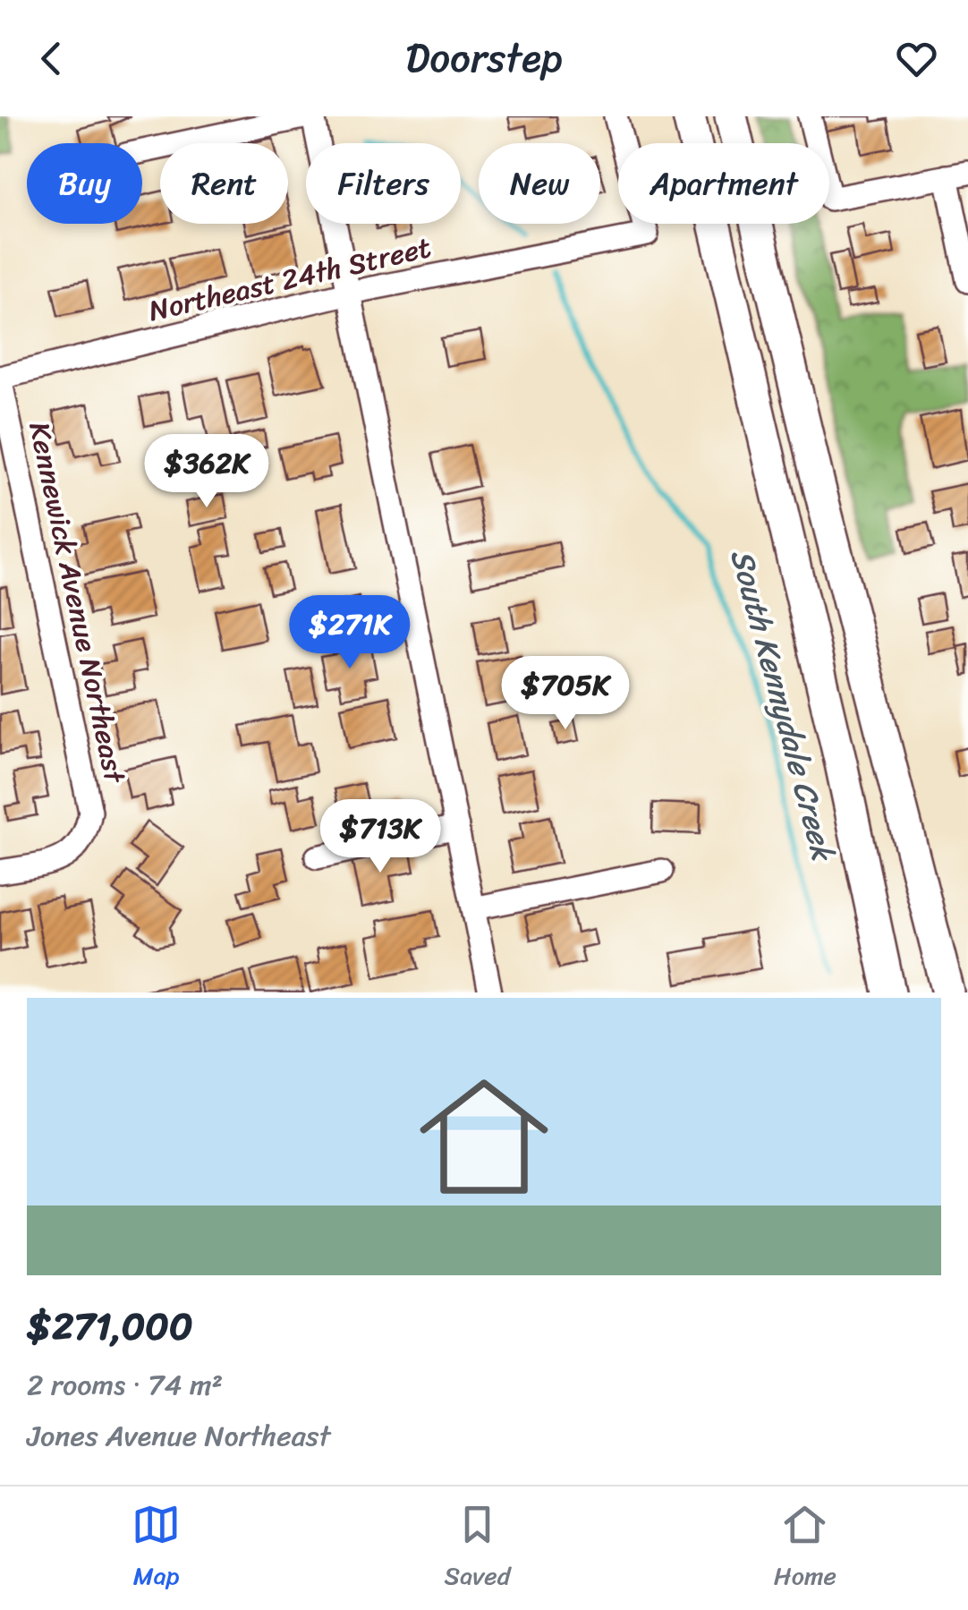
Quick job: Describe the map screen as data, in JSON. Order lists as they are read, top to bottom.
{
  "streets": {
    "street": ["Northeast 24th Street", "Kennewick Avenue Northeast"]
  },
  "crossings": [
    ["Northeast 24th Street", "Kennewick Avenue Northeast"]
  ],
  "water": ["South Kennydale Creek"],
  "page": {
    "header": "Doorstep",
    "chip": [
      "Buy",
      "Rent",
      "Filters",
      "New",
      "Apartment"
    ],
    "price": [
      "$362K",
      "$271K",
      "$705K",
      "$713K"
    ],
    "list": [
      {
        "name": "$271,000",
        "note": "2 rooms · 74 m² · Jones Avenue Northeast"
      }
    ],
    "tabs": ["Map", "Saved", "Home"]
  }
}
